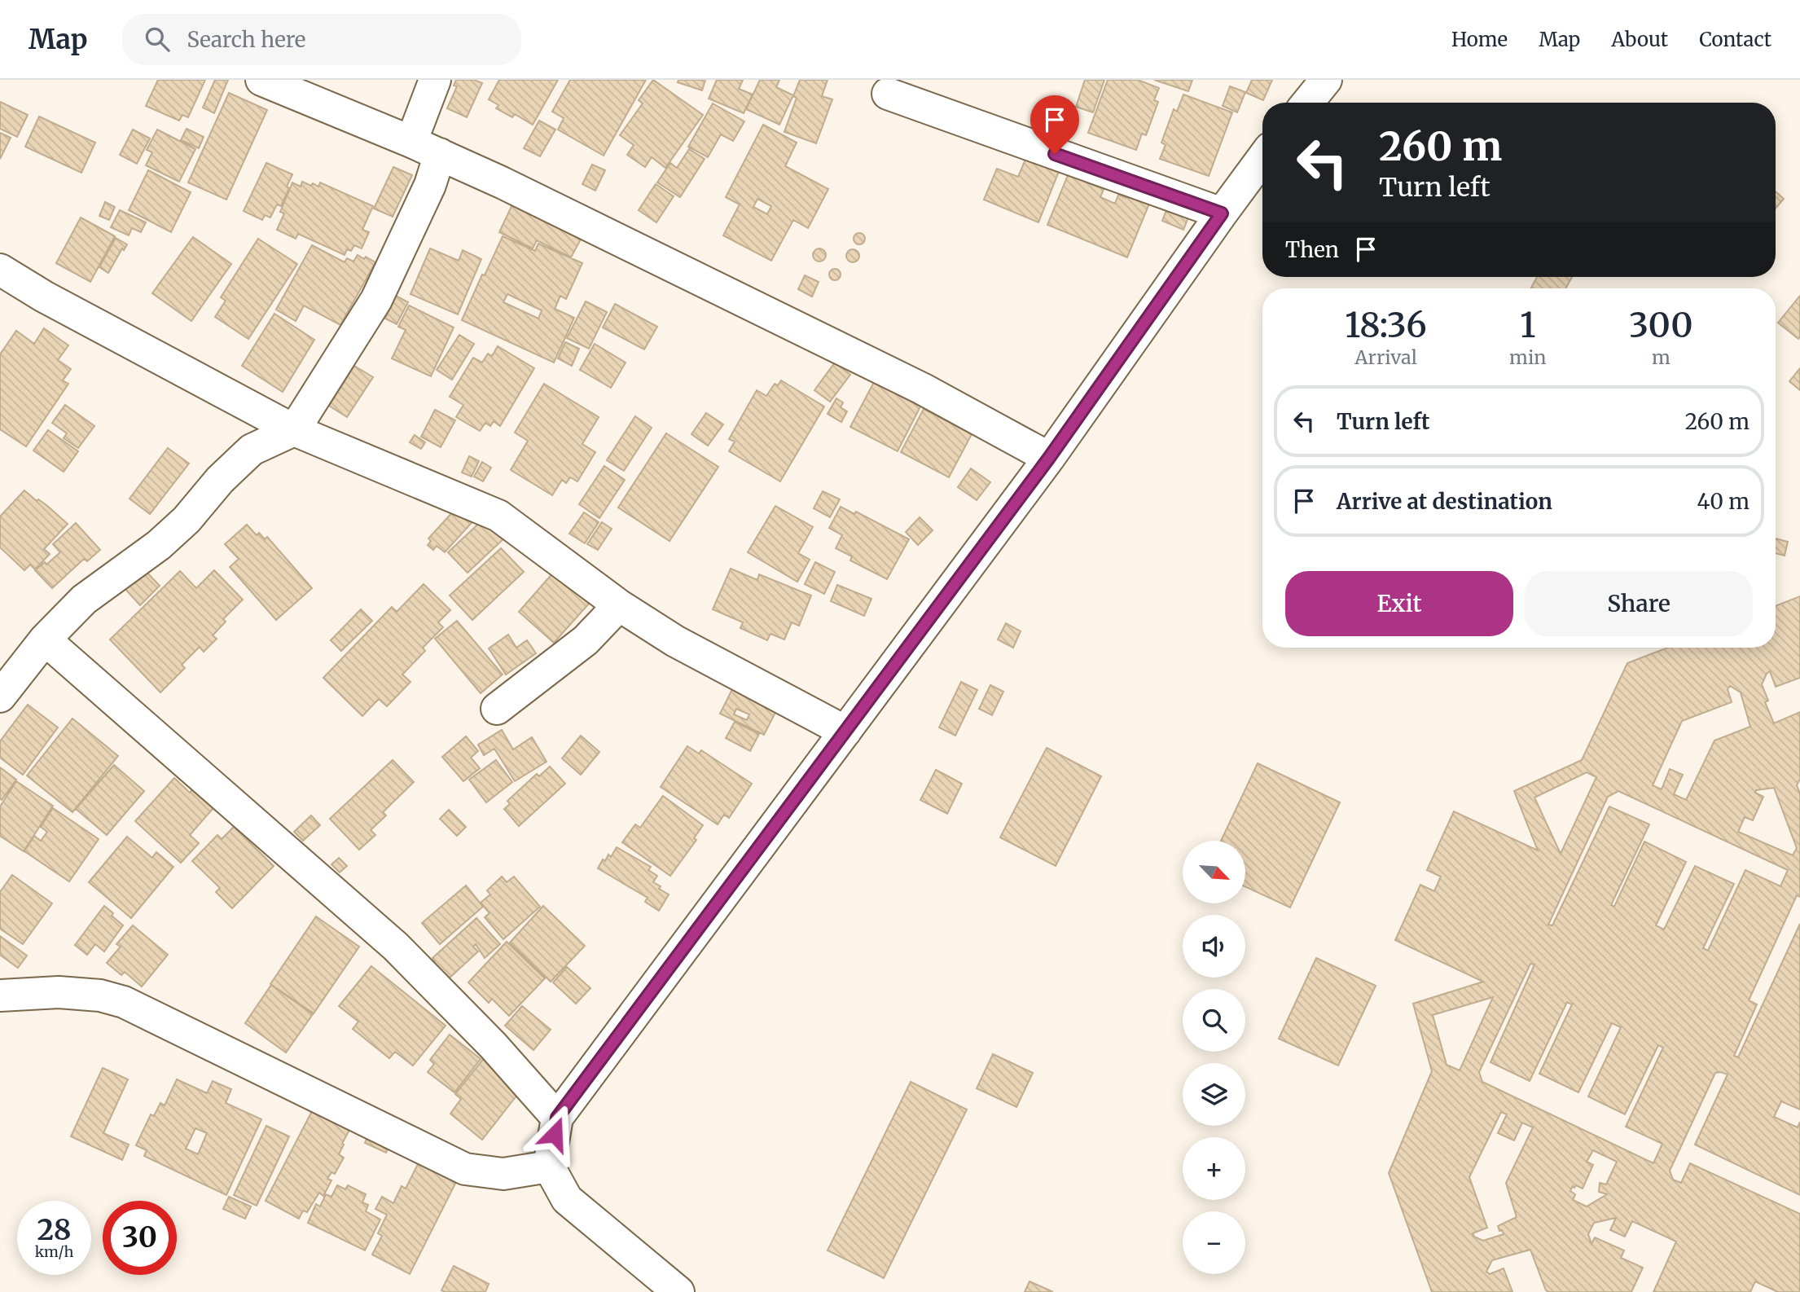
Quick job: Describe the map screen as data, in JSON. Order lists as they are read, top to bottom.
{
  "north": "bottom right",
  "page": {
    "header": "Map",
    "search": "Search here",
    "nav": [
      "Home",
      "Map",
      "About",
      "Contact"
    ],
    "turn": ["260 m", "Turn left"],
    "then": "Then",
    "eta": [
      "18:36",
      "Arrival",
      "1",
      "min",
      "300",
      "m"
    ],
    "list": [
      {
        "name": "Turn left",
        "value": "260 m"
      },
      {
        "name": "Arrive at destination",
        "value": "40 m"
      }
    ],
    "buttons": ["Exit", "Share"],
    "map_buttons": ["+", "−"],
    "speed": "28 km/h",
    "limit": "30"
  }
}
